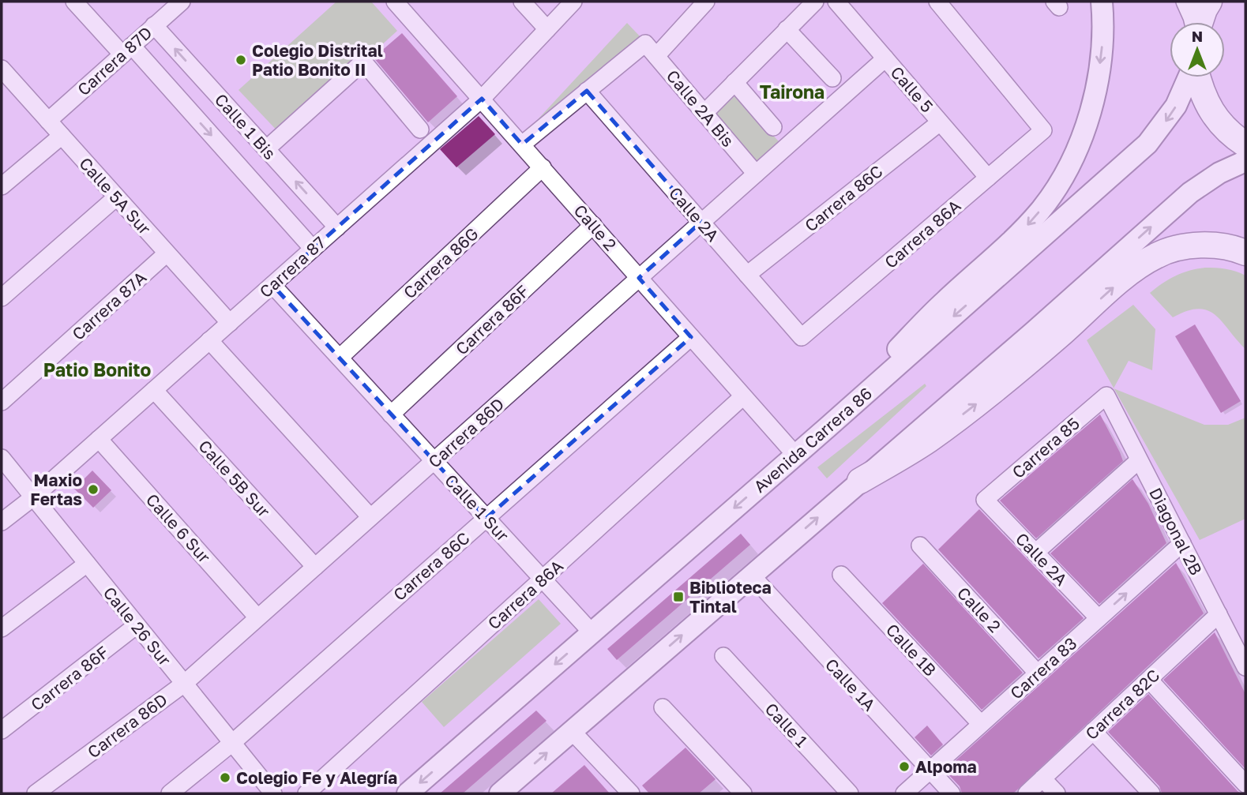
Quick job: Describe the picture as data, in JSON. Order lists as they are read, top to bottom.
{
  "streets": {
    "main road": ["Avenida Carrera 86"],
    "street": [
      "Carrera 87D",
      "Calle 5",
      "Calle 2A Bis",
      "Calle 1 Bis",
      "Calle 5A Sur",
      "Carrera 86C",
      "Calle 2A",
      "Calle 2",
      "Carrera 86A",
      "Carrera 86G",
      "Carrera 87",
      "Carrera 87A",
      "Carrera 86F",
      "Carrera 86D",
      "Carrera 85",
      "Calle 5B Sur",
      "Calle 1 Sur",
      "Calle 6 Sur",
      "Diagonal 2B",
      "Calle 26 Sur",
      "Calle 1B",
      "Carrera 83",
      "Calle 1A",
      "Carrera 82C",
      "Calle 1"
    ]
  },
  "crossings": [
    ["Carrera 87D", "Calle 1 Bis"],
    ["Carrera 87D", "Calle 5A Sur"],
    ["Calle 5", "Carrera 86C"],
    ["Calle 5", "Carrera 86A"],
    ["Calle 5", "Carrera 86D"],
    ["Calle 2A Bis", "Calle 2A"],
    ["Calle 2A Bis", "Carrera 86D"],
    ["Calle 1 Bis", "Carrera 87"],
    ["Calle 5A Sur", "Carrera 87"],
    ["Calle 5A Sur", "Carrera 87A"],
    ["Carrera 86C", "Calle 2A"],
    ["Carrera 86C", "Calle 2"],
    ["Carrera 86C", "Calle 1 Sur"],
    ["Carrera 86C", "Calle 26 Sur"],
    ["Calle 2A", "Carrera 86A"],
    ["Calle 2A", "Carrera 86D"],
    ["Calle 2A", "Carrera 85"],
    ["Calle 2A", "Carrera 83"],
    ["Calle 2", "Carrera 86A"],
    ["Calle 2", "Carrera 86G"],
    ["Calle 2", "Carrera 87"],
    ["Calle 2", "Carrera 86F"],
    ["Calle 2", "Carrera 86D"],
    ["Calle 2", "Avenida Carrera 86"],
    ["Calle 2", "Carrera 83"],
    ["Carrera 86A", "Calle 1 Sur"],
    ["Carrera 86G", "Calle 1 Sur"],
    ["Carrera 87", "Calle 5B Sur"],
    ["Carrera 87", "Calle 1 Sur"],
    ["Carrera 87", "Calle 6 Sur"],
    ["Carrera 87", "Calle 26 Sur"],
    ["Carrera 86F", "Calle 1 Sur"],
    ["Carrera 86F", "Calle 26 Sur"],
    ["Carrera 86D", "Calle 5B Sur"],
    ["Carrera 86D", "Calle 1 Sur"],
    ["Carrera 86D", "Calle 6 Sur"],
    ["Carrera 86D", "Calle 26 Sur"],
    ["Avenida Carrera 86", "Calle 1 Sur"],
    ["Carrera 85", "Diagonal 2B"],
    ["Diagonal 2B", "Carrera 83"],
    ["Diagonal 2B", "Carrera 82C"],
    ["Calle 1B", "Carrera 83"],
    ["Carrera 83", "Calle 1A"]
  ],
  "districts": ["Tairona", "Patio Bonito"],
  "places": {
    "other": [
      "Colegio Distrital Patio Bonito II",
      "Maxio Fertas",
      "Alpoma",
      "Colegio Fe y Alegría"
    ],
    "transit": ["Biblioteca Tintal"]
  },
  "north": "top"
}
